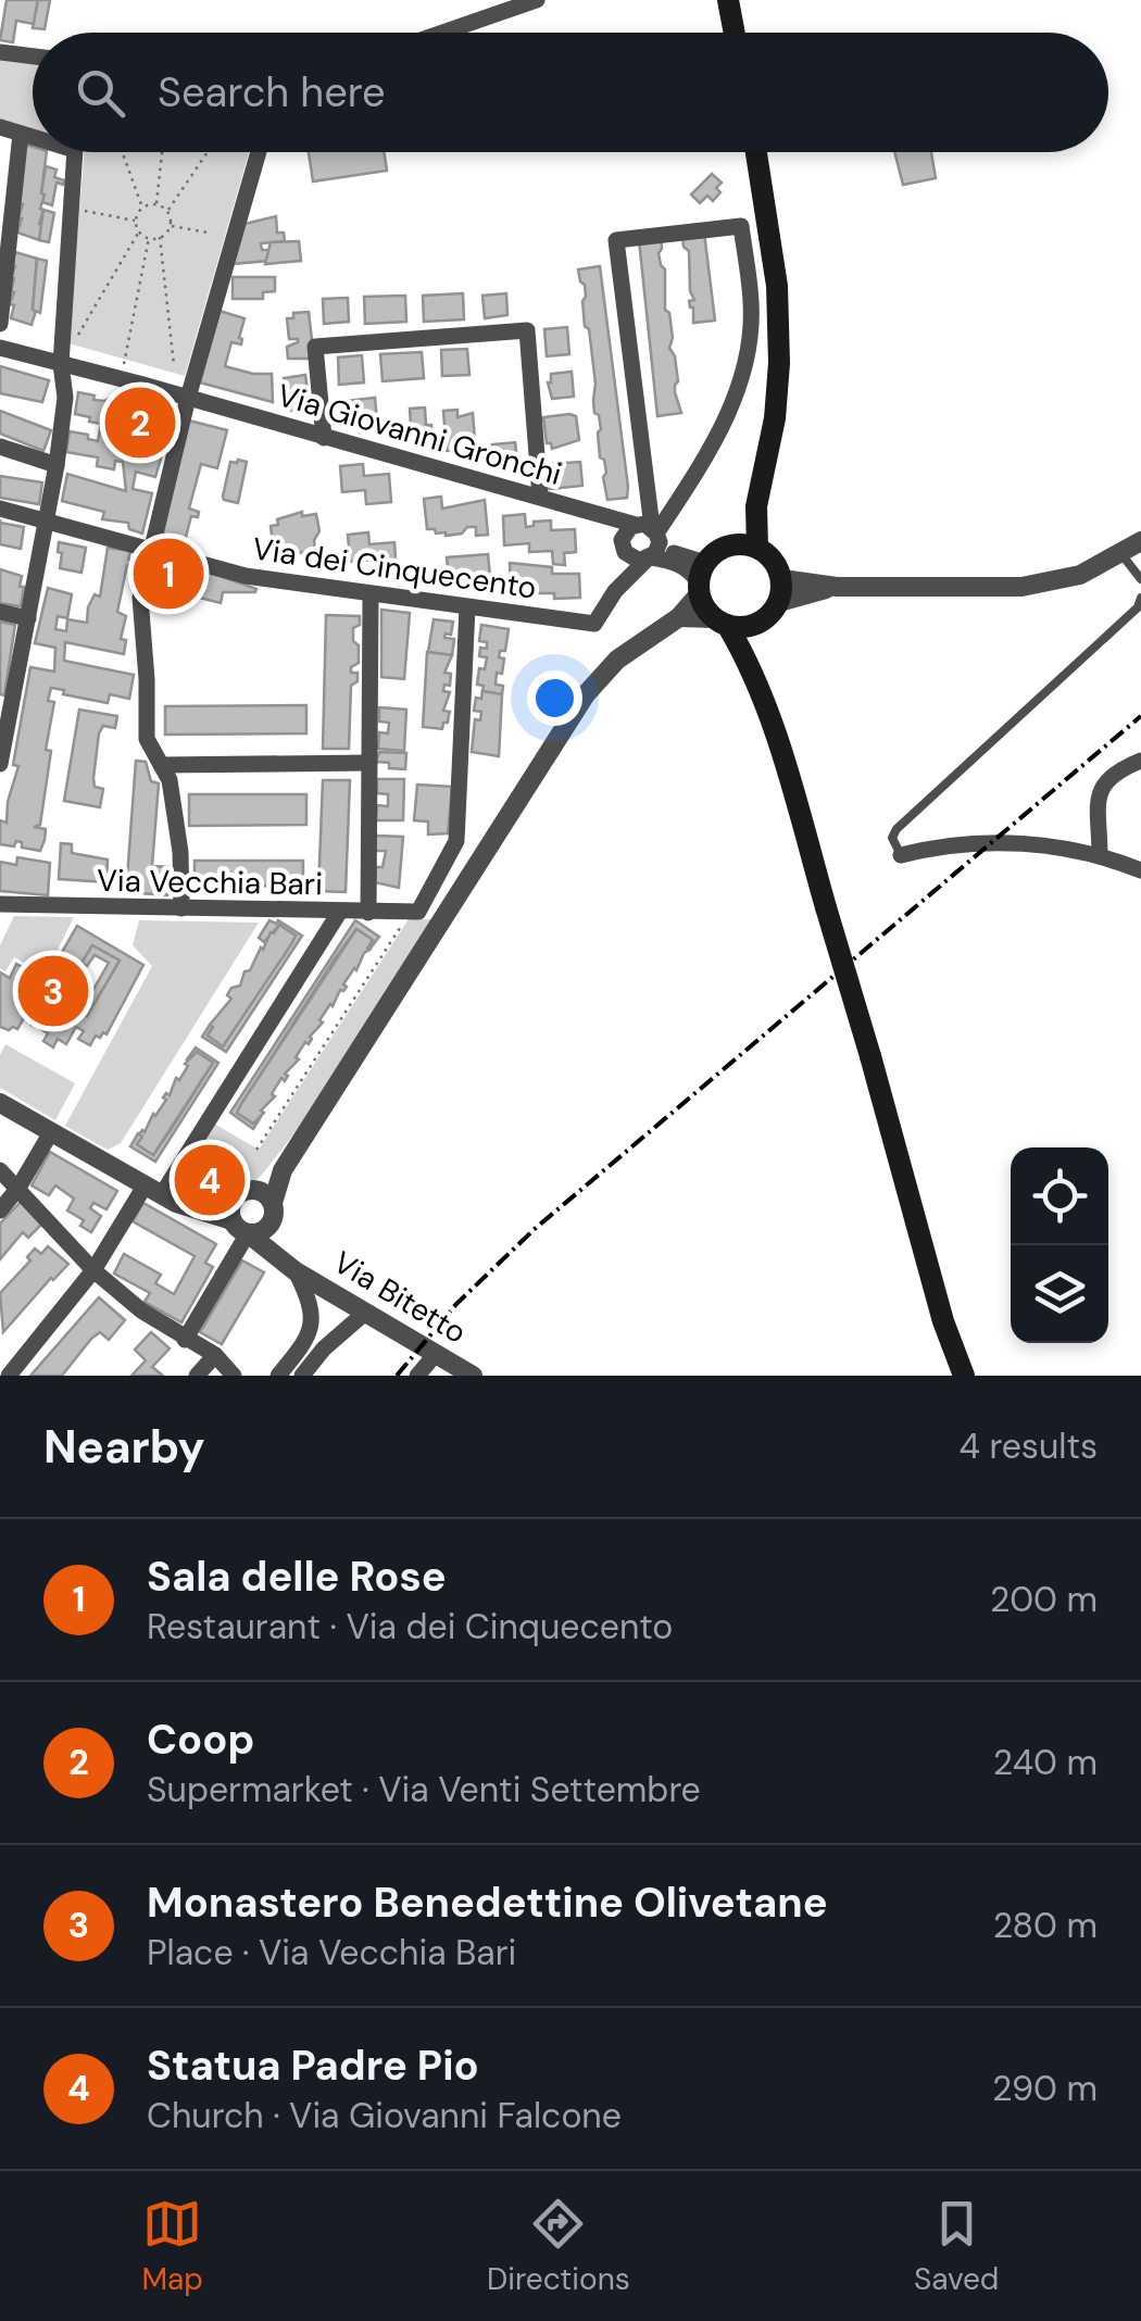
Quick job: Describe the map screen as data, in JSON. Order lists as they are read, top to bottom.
{
  "streets": {
    "street": [
      "Via Giovanni Gronchi",
      "Via dei Cinquecento",
      "Via Vecchia Bari",
      "Via Bitetto"
    ]
  },
  "page": {
    "search": "Search here",
    "pins": [
      "2",
      "1",
      "3",
      "4"
    ],
    "heading": ["Nearby", "4 results"],
    "list": [
      {
        "mark": "1",
        "name": "Sala delle Rose",
        "note": "Restaurant · Via dei Cinquecento",
        "value": "200 m"
      },
      {
        "mark": "2",
        "name": "Coop",
        "note": "Supermarket · Via Venti Settembre",
        "value": "240 m"
      },
      {
        "mark": "3",
        "name": "Monastero Benedettine Olivetane",
        "note": "Place · Via Vecchia Bari",
        "value": "280 m"
      },
      {
        "mark": "4",
        "name": "Statua Padre Pio",
        "note": "Church · Via Giovanni Falcone",
        "value": "290 m"
      }
    ],
    "nav": ["Map", "Directions", "Saved"]
  }
}
